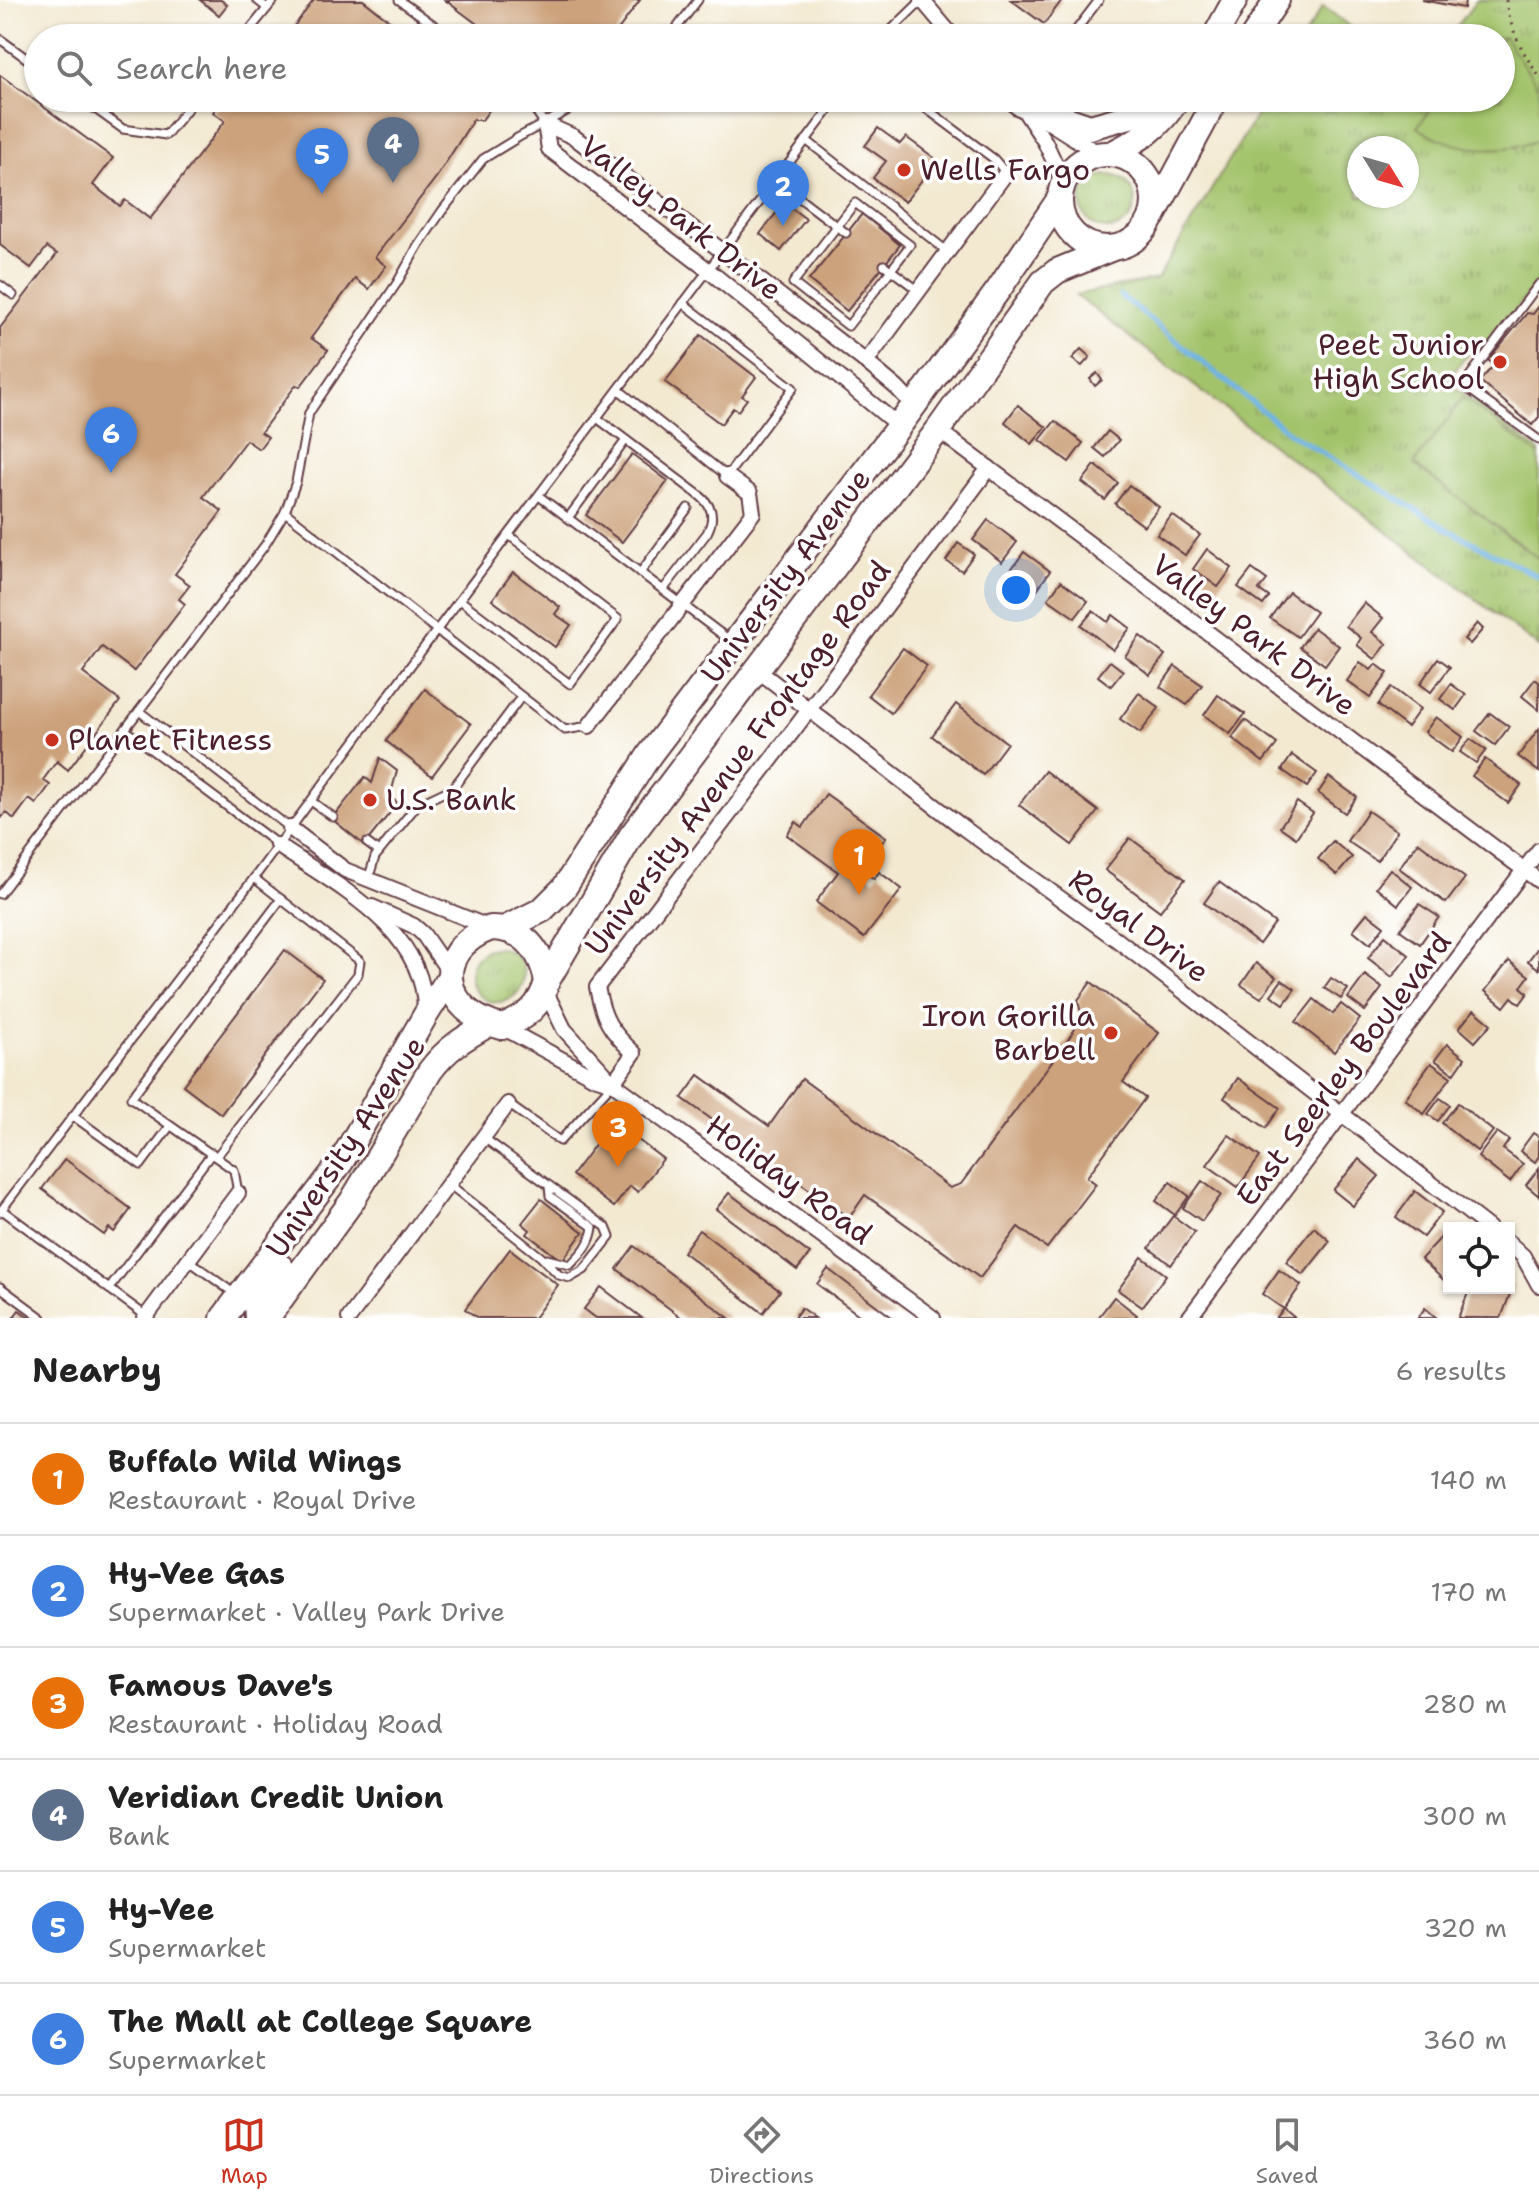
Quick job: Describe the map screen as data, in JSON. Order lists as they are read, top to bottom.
{
  "streets": {
    "main road": ["University Avenue"],
    "street": [
      "Valley Park Drive",
      "University Avenue Frontage Road",
      "Royal Drive",
      "East Seerley Boulevard",
      "Holiday Road"
    ]
  },
  "crossings": [
    ["Valley Park Drive", "University Avenue"],
    ["Valley Park Drive", "University Avenue Frontage Road"],
    ["Valley Park Drive", "East Seerley Boulevard"],
    ["University Avenue", "Royal Drive"],
    ["University Avenue", "Holiday Road"],
    ["University Avenue Frontage Road", "Royal Drive"],
    ["University Avenue Frontage Road", "Holiday Road"],
    ["Royal Drive", "East Seerley Boulevard"]
  ],
  "places": [
    "Wells Fargo",
    "Peet Junior High School",
    "Planet Fitness",
    "U.S. Bank",
    "Iron Gorilla Barbell"
  ],
  "north": "bottom right",
  "page": {
    "search": "Search here",
    "pins": [
      "4",
      "5",
      "2",
      "6",
      "1",
      "3"
    ],
    "heading": ["Nearby", "6 results"],
    "list": [
      {
        "mark": "1",
        "name": "Buffalo Wild Wings",
        "note": "Restaurant · Royal Drive",
        "value": "140 m"
      },
      {
        "mark": "2",
        "name": "Hy-Vee Gas",
        "note": "Supermarket · Valley Park Drive",
        "value": "170 m"
      },
      {
        "mark": "3",
        "name": "Famous Dave's",
        "note": "Restaurant · Holiday Road",
        "value": "280 m"
      },
      {
        "mark": "4",
        "name": "Veridian Credit Union",
        "note": "Bank",
        "value": "300 m"
      },
      {
        "mark": "5",
        "name": "Hy-Vee",
        "note": "Supermarket",
        "value": "320 m"
      },
      {
        "mark": "6",
        "name": "The Mall at College Square",
        "note": "Supermarket",
        "value": "360 m"
      }
    ],
    "nav": ["Map", "Directions", "Saved"]
  }
}
